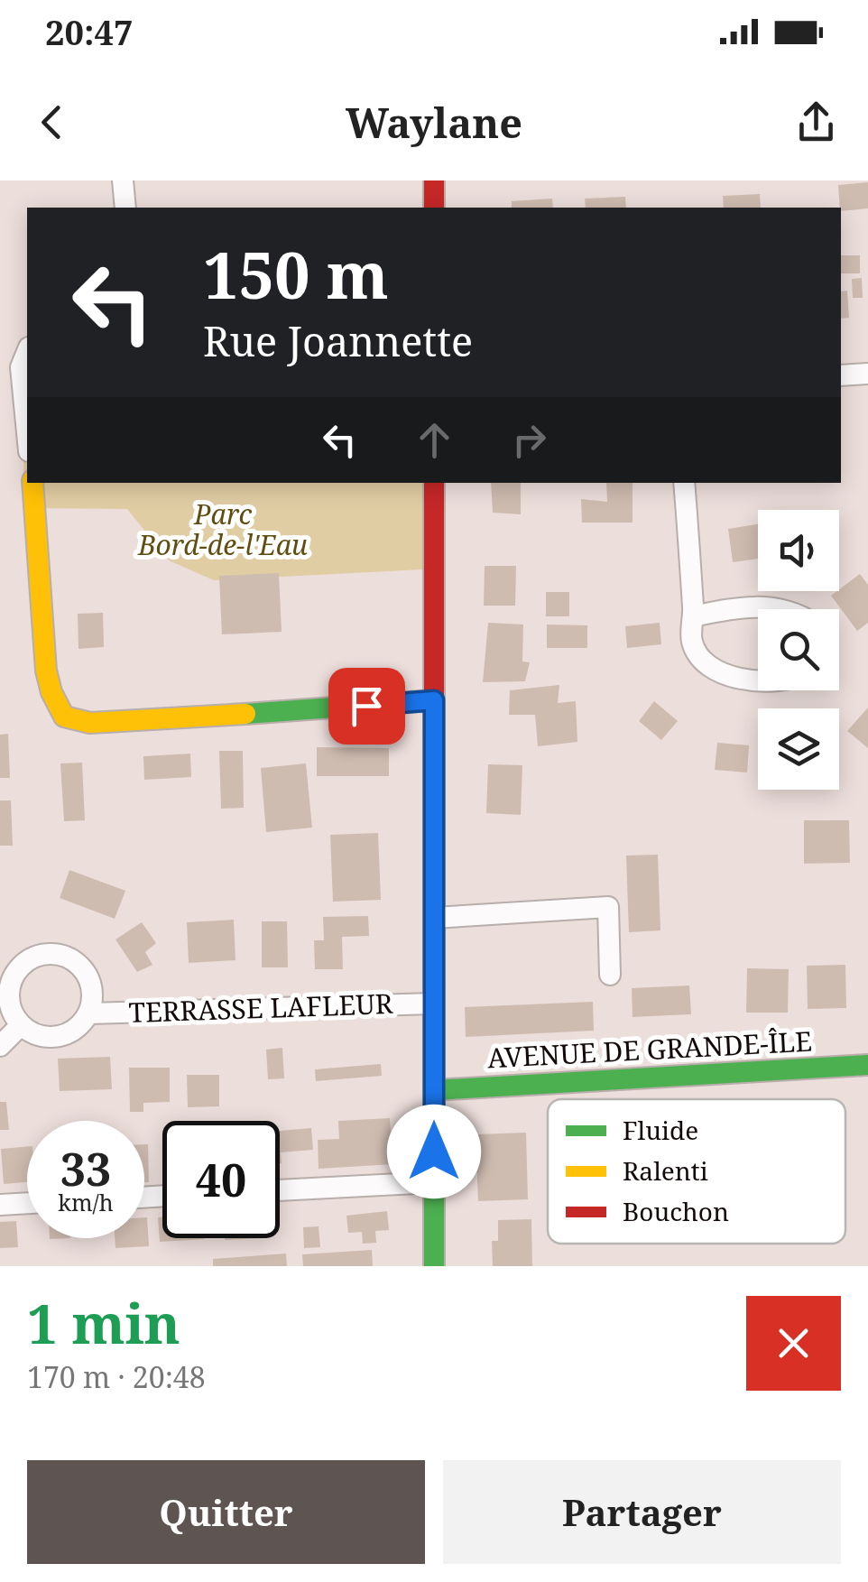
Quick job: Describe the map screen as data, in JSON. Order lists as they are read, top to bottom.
{
  "streets": {
    "street": ["TERRASSE LAFLEUR", "AVENUE DE GRANDE-ÎLE"]
  },
  "parks": ["Parc Bord-de-l'Eau"],
  "legend": ["Fluide", "Ralenti", "Bouchon"],
  "page": {
    "status": "20:47",
    "header": "Waylane",
    "turn": ["150 m", "Rue Joannette"],
    "speed": "33 km/h",
    "limit": "40",
    "heading": ["1 min", "170 m · 20:48"],
    "buttons": ["Quitter", "Partager"]
  }
}
